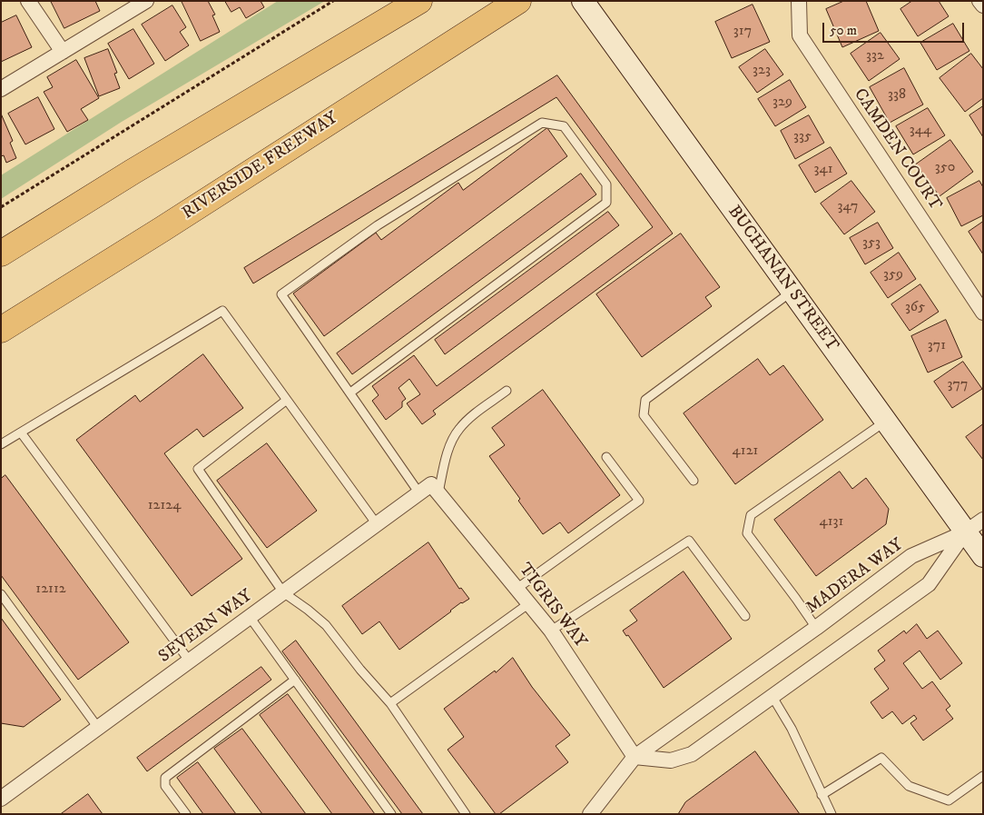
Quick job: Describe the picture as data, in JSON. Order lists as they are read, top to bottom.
{
  "streets": {
    "highway": ["RIVERSIDE FREEWAY"],
    "street": [
      "CAMDEN COURT",
      "BUCHANAN STREET",
      "MADERA WAY",
      "TIGRIS WAY",
      "SEVERN WAY"
    ]
  },
  "crossings": [
    ["BUCHANAN STREET", "MADERA WAY"],
    ["MADERA WAY", "TIGRIS WAY"],
    ["TIGRIS WAY", "SEVERN WAY"]
  ],
  "house_numbers": [
    "317",
    "332",
    "323",
    "338",
    "329",
    "344",
    "335",
    "350",
    "341",
    "347",
    "353",
    "359",
    "365",
    "371",
    "377",
    "4121",
    "12124",
    "4131",
    "12112"
  ],
  "scale_bar": "50 m"
}
